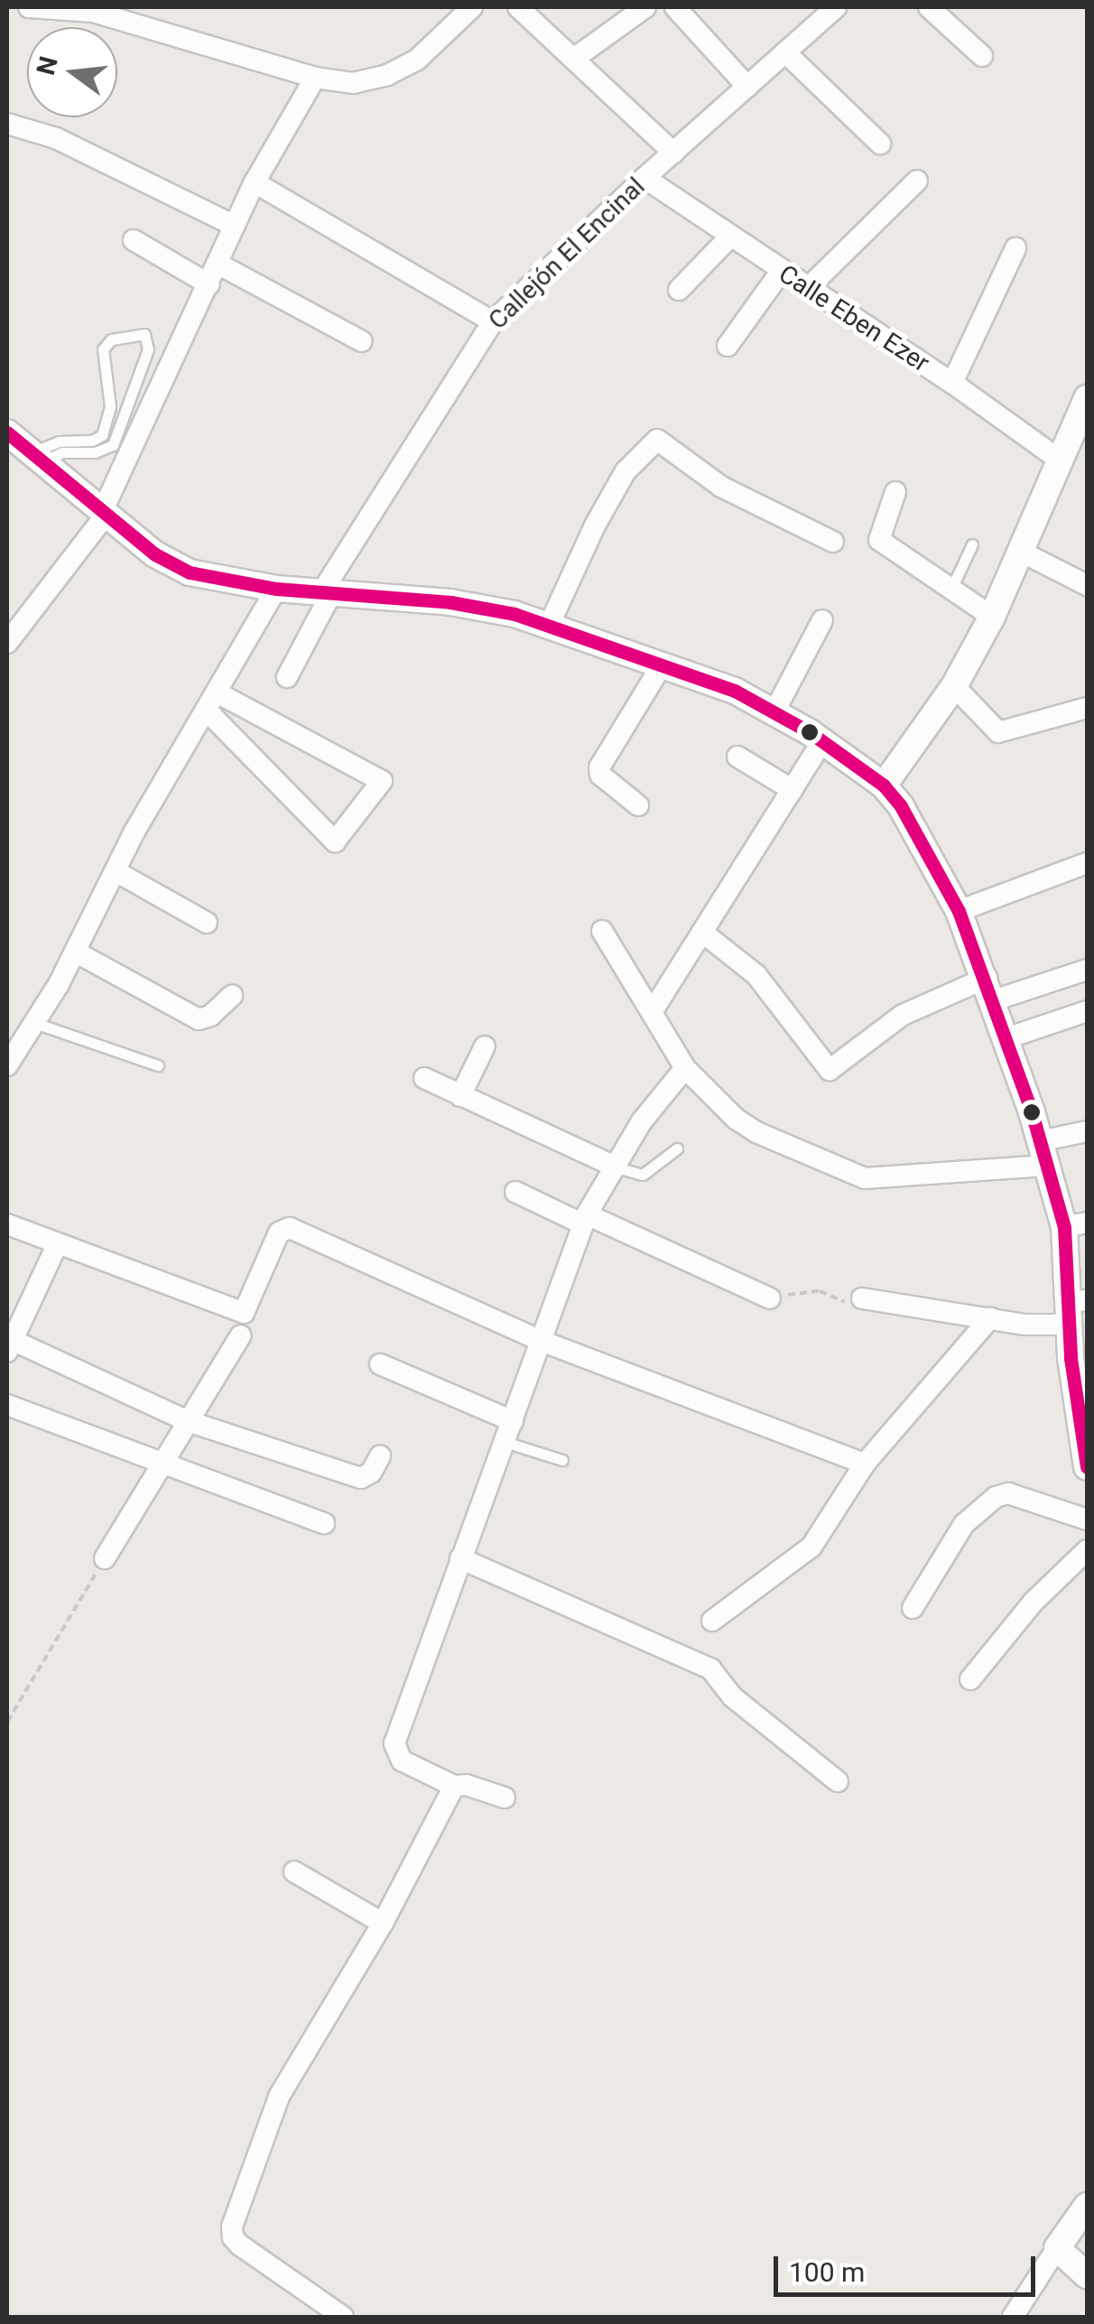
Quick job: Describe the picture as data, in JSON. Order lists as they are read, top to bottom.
{
  "streets": {
    "street": ["Callejón El Encinal", "Calle Eben Ezer"]
  },
  "crossings": [
    ["Callejón El Encinal", "Calle Eben Ezer"]
  ],
  "scale_bar": "100 m",
  "north": "left"
}
